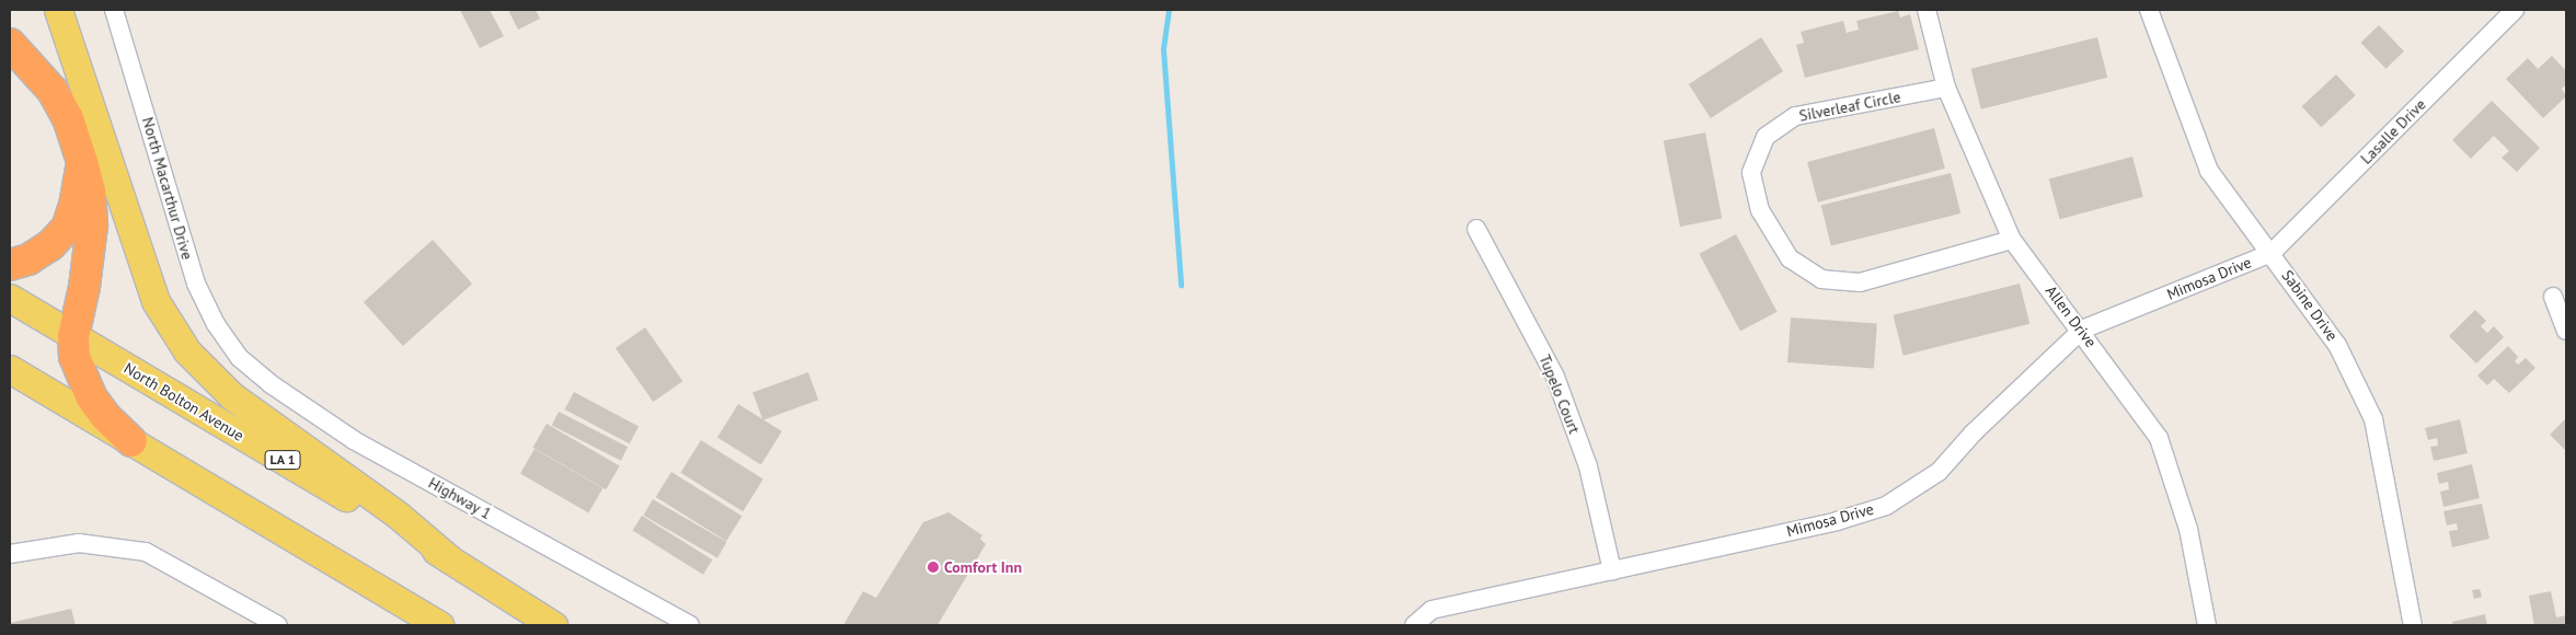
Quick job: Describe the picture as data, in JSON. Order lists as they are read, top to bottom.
{
  "streets": {
    "main road": ["North Bolton Avenue", "LA 1"],
    "street": [
      "Silverleaf Circle",
      "Lasalle Drive",
      "North Macarthur Drive",
      "Mimosa Drive",
      "Sabine Drive",
      "Allen Drive",
      "Tupelo Court",
      "Highway 1"
    ]
  },
  "crossings": [
    ["Silverleaf Circle", "Allen Drive"],
    ["Lasalle Drive", "Mimosa Drive"],
    ["Lasalle Drive", "Sabine Drive"],
    ["North Macarthur Drive", "Highway 1"],
    ["Mimosa Drive", "Sabine Drive"],
    ["Mimosa Drive", "Allen Drive"],
    ["Mimosa Drive", "Tupelo Court"]
  ],
  "places": ["Comfort Inn"]
}
